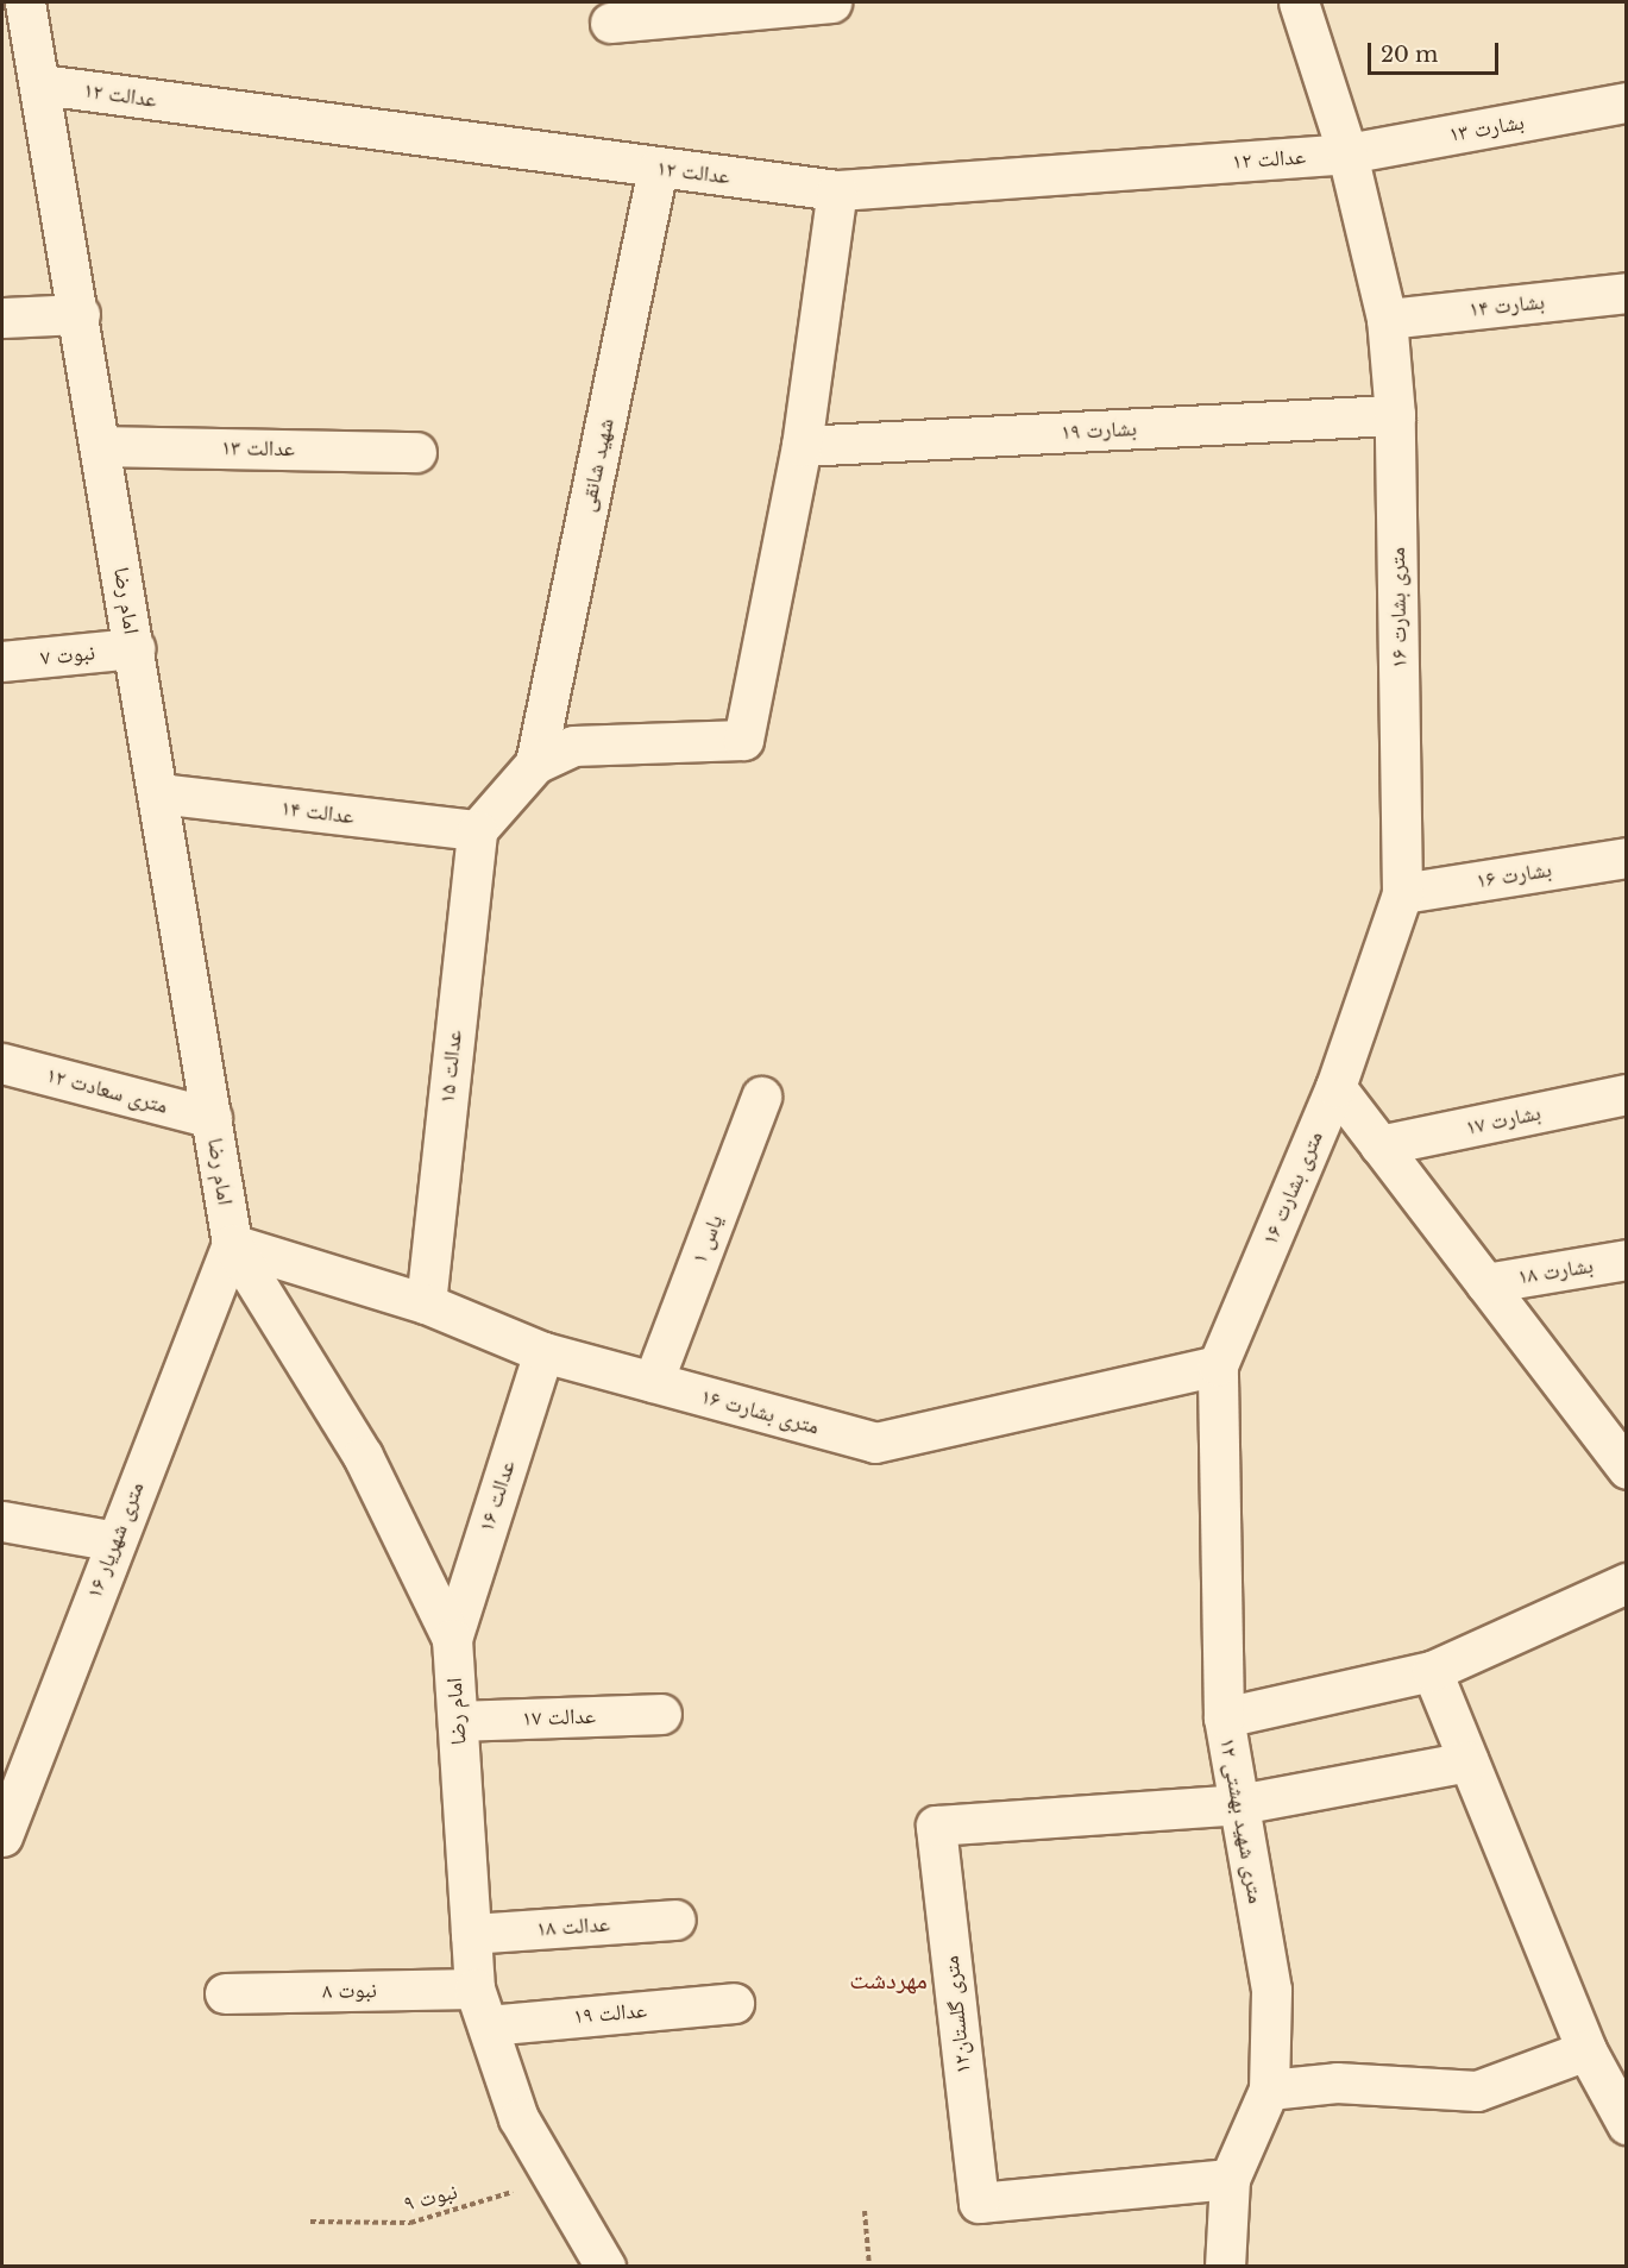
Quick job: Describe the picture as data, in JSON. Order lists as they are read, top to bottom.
{
  "streets": {
    "street": [
      "عدالت ۱۲",
      "بشارت ۱۳",
      "بشارت ۱۴",
      "بشارت ۱۹",
      "عدالت ۱۳",
      "شهید شانقی",
      "امام رضا",
      "۱۶ متری بشارت",
      "نبوت ۷",
      "عدالت ۱۴",
      "بشارت ۱۶",
      "عدالت ۱۵",
      "۱۲ متری سعادت",
      "بشارت ۱۷",
      "یاس ۱",
      "بشارت ۱۸",
      "عدالت ۱۶",
      "۱۶ متری شهریار",
      "عدالت ۱۷",
      "۱۲ متری شهید بهشتی",
      "عدالت ۱۸",
      "نبوت ۸",
      "عدالت ۱۹",
      "۱۲متری گلستان"
    ],
    "path": ["نبوت ۹"]
  },
  "crossings": [
    ["عدالت ۱۲", "بشارت ۱۳"],
    ["عدالت ۱۲", "شهید شانقی"],
    ["عدالت ۱۲", "امام رضا"],
    ["عدالت ۱۲", "۱۶ متری بشارت"],
    ["بشارت ۱۳", "۱۶ متری بشارت"],
    ["بشارت ۱۴", "۱۶ متری بشارت"],
    ["بشارت ۱۹", "۱۶ متری بشارت"],
    ["عدالت ۱۳", "امام رضا"],
    ["امام رضا", "۱۶ متری بشارت"],
    ["امام رضا", "نبوت ۷"],
    ["امام رضا", "عدالت ۱۴"],
    ["امام رضا", "۱۲ متری سعادت"],
    ["امام رضا", "عدالت ۱۶"],
    ["امام رضا", "۱۶ متری شهریار"],
    ["امام رضا", "عدالت ۱۷"],
    ["امام رضا", "عدالت ۱۸"],
    ["امام رضا", "نبوت ۸"],
    ["امام رضا", "عدالت ۱۹"],
    ["امام رضا", "نبوت ۹"],
    ["۱۶ متری بشارت", "بشارت ۱۶"],
    ["۱۶ متری بشارت", "عدالت ۱۵"],
    ["۱۶ متری بشارت", "یاس ۱"],
    ["۱۶ متری بشارت", "عدالت ۱۶"],
    ["۱۶ متری بشارت", "۱۶ متری شهریار"],
    ["۱۶ متری بشارت", "۱۲ متری شهید بهشتی"],
    ["عدالت ۱۴", "عدالت ۱۵"],
    ["۱۲ متری شهید بهشتی", "۱۲متری گلستان"]
  ],
  "districts": ["مهردشت"],
  "scale_bar": "20 m"
}
